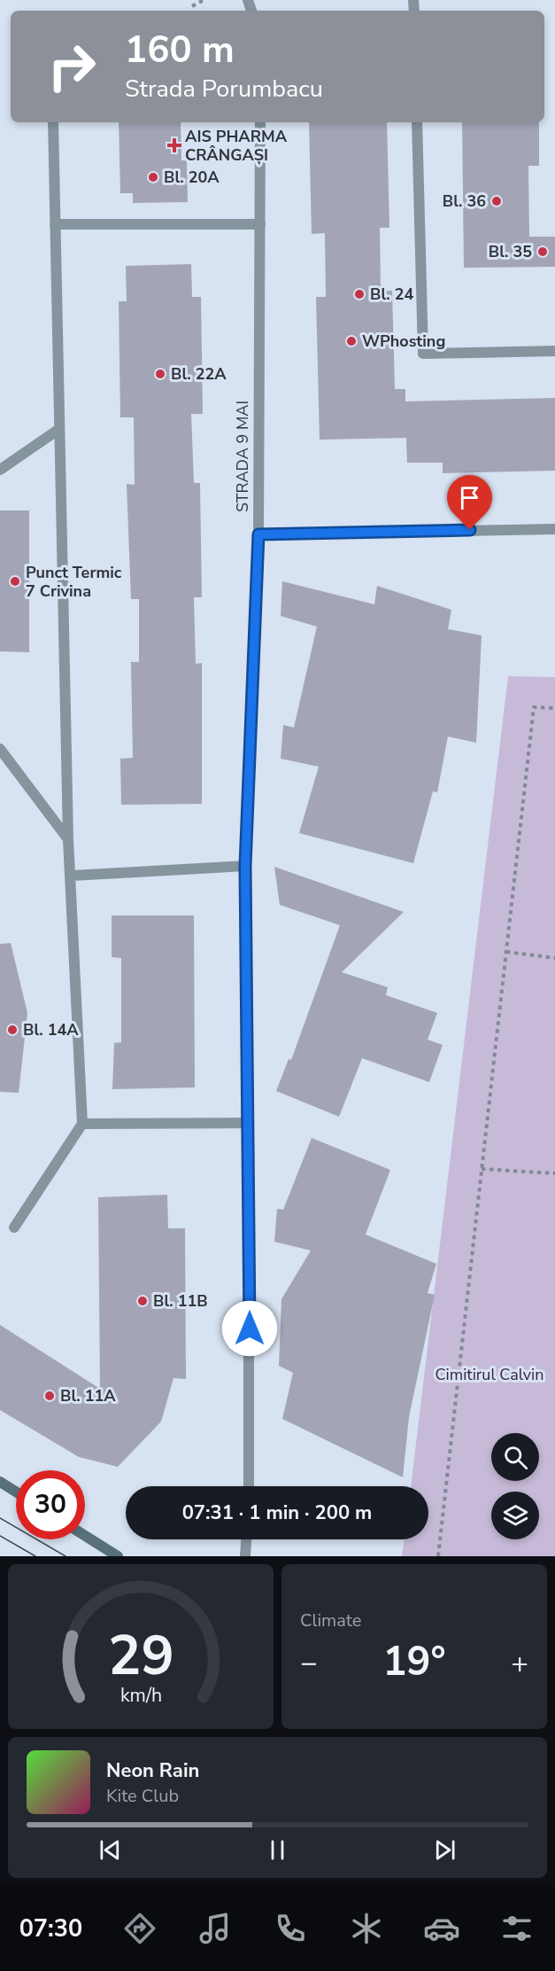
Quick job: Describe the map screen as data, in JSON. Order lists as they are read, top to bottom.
{
  "streets": {
    "street": ["STRADA 9 MAI"]
  },
  "parks": ["Cimitirul Calvin"],
  "places": {
    "health": ["AIS PHARMA CRÂNGAȘI"],
    "other": [
      "Bl. 20A",
      "Bl. 36",
      "Bl. 35",
      "Bl. 24",
      "WPhosting",
      "Bl. 22A",
      "Punct Termic 7 Crivina",
      "Bl. 14A",
      "Bl. 11B",
      "Bl. 11A"
    ]
  },
  "page": {
    "turn": ["160 m", "Strada Porumbacu"],
    "limit": "30",
    "trip": "07:31 · 1 min · 200 m",
    "tile": "Climate",
    "heat": ["−", "19°", "+"],
    "song": ["Neon Rain", "Kite Club"],
    "tabs": "07:30",
    "gauge": ["29", "km/h"]
  }
}
